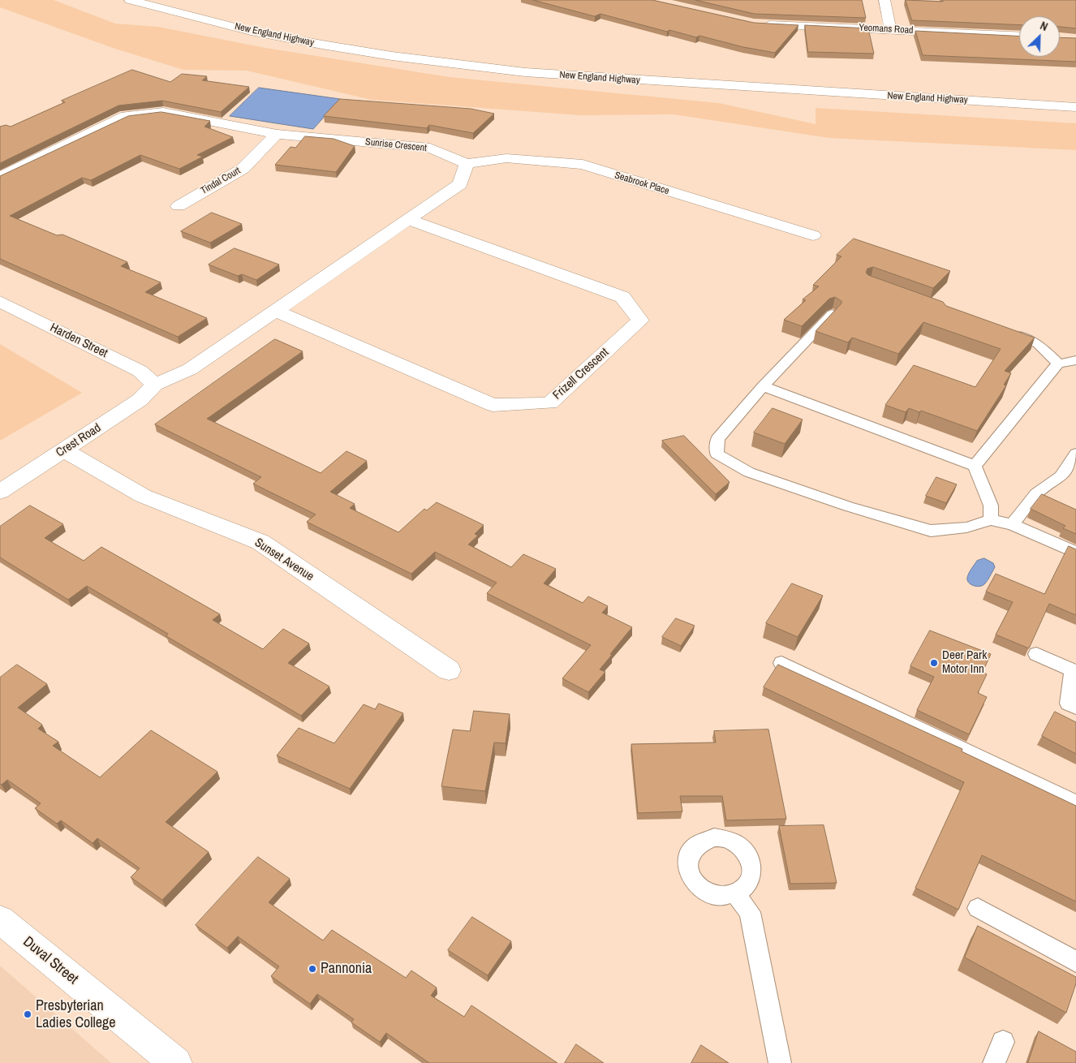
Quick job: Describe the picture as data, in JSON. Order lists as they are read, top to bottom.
{
  "streets": {
    "main road": [
      "Yeomans Road",
      "New England Highway",
      "Sunrise Crescent",
      "Tindal Court",
      "Seabrook Place",
      "Harden Street",
      "Frizell Crescent",
      "Crest Road",
      "Sunset Avenue",
      "Duval Street"
    ]
  },
  "crossings": [
    ["Sunrise Crescent", "Tindal Court"],
    ["Sunrise Crescent", "Seabrook Place"],
    ["Harden Street", "Crest Road"],
    ["Crest Road", "Sunset Avenue"]
  ],
  "places": ["Deer Park Motor Inn", "Pannonia", "Presbyterian Ladies College"],
  "north": "top right"
}
